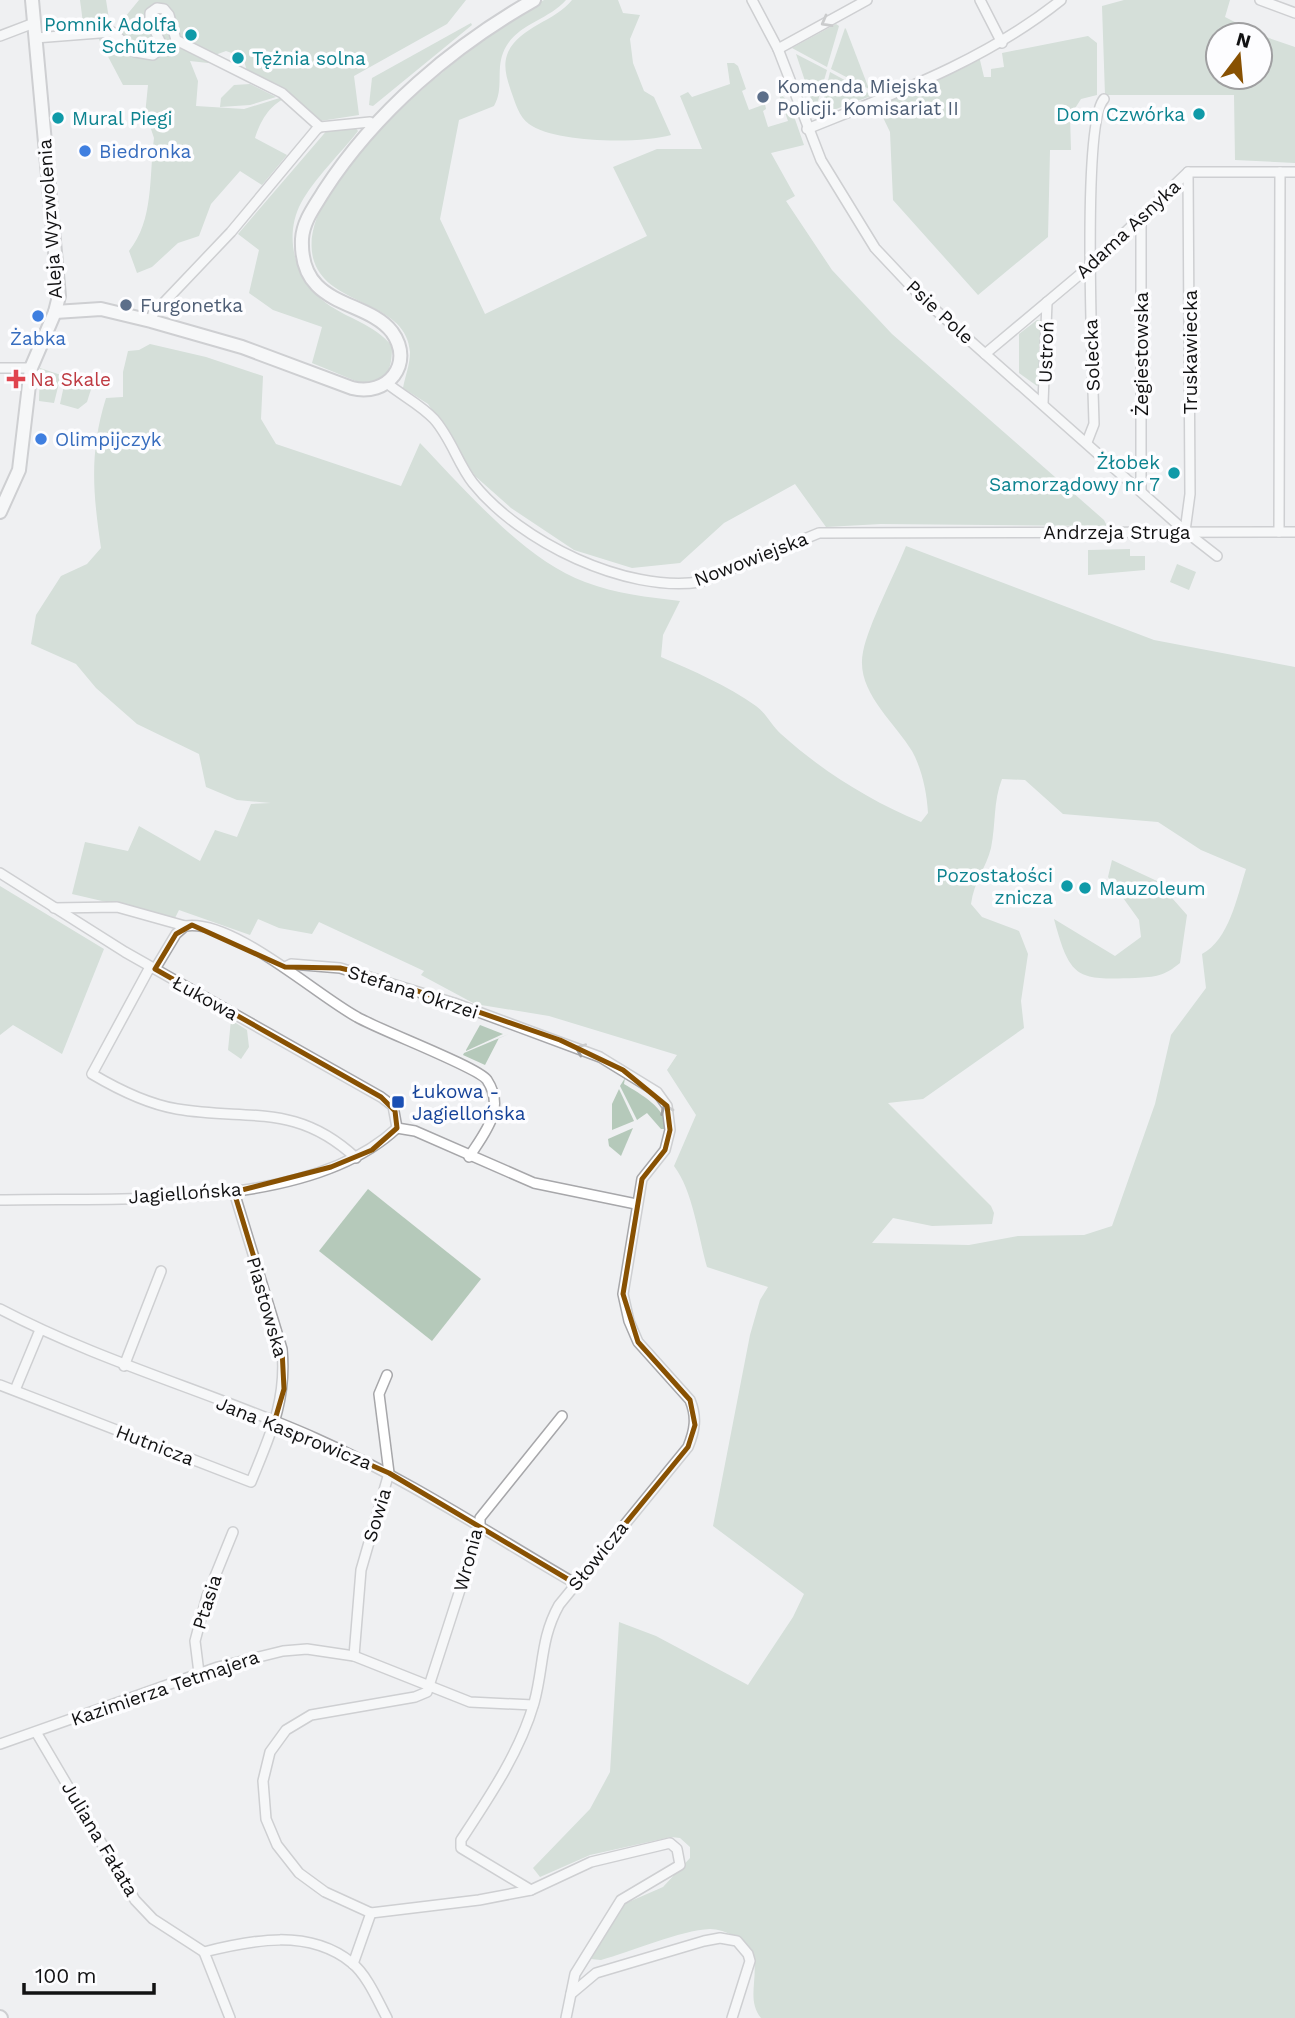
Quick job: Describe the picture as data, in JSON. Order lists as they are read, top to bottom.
{
  "streets": {
    "street": [
      "Aleja Wyzwolenia",
      "Adama Asnyka",
      "Psie Pole",
      "Ustroń",
      "Truskawiecka",
      "Żegiestowska",
      "Solecka",
      "Andrzeja Struga",
      "Nowowiejska",
      "Stefana Okrzei",
      "Łukowa",
      "Jagiellońska",
      "Piastowska",
      "Jana Kasprowicza",
      "Hutnicza",
      "Sowia",
      "Słowicza",
      "Wronia",
      "Ptasia",
      "Kazimierza Tetmajera",
      "Juliana Fałata"
    ]
  },
  "crossings": [
    ["Adama Asnyka", "Psie Pole"],
    ["Adama Asnyka", "Ustroń"],
    ["Adama Asnyka", "Truskawiecka"],
    ["Adama Asnyka", "Żegiestowska"],
    ["Adama Asnyka", "Solecka"],
    ["Psie Pole", "Ustroń"],
    ["Psie Pole", "Truskawiecka"],
    ["Psie Pole", "Żegiestowska"],
    ["Psie Pole", "Solecka"],
    ["Psie Pole", "Andrzeja Struga"],
    ["Truskawiecka", "Andrzeja Struga"],
    ["Andrzeja Struga", "Nowowiejska"],
    ["Stefana Okrzei", "Słowicza"],
    ["Łukowa", "Jagiellońska"],
    ["Jagiellońska", "Piastowska"],
    ["Piastowska", "Jana Kasprowicza"],
    ["Piastowska", "Hutnicza"],
    ["Jana Kasprowicza", "Hutnicza"],
    ["Jana Kasprowicza", "Sowia"],
    ["Jana Kasprowicza", "Słowicza"],
    ["Jana Kasprowicza", "Wronia"],
    ["Sowia", "Kazimierza Tetmajera"],
    ["Słowicza", "Kazimierza Tetmajera"],
    ["Wronia", "Kazimierza Tetmajera"],
    ["Ptasia", "Kazimierza Tetmajera"],
    ["Kazimierza Tetmajera", "Juliana Fałata"]
  ],
  "one_way": ["Stefana Okrzei"],
  "places": {
    "other": [
      "Pomnik Adolfa Schütze",
      "Tężnia solna",
      "Komenda Miejska Policji. Komisariat II",
      "Dom Czwórka",
      "Mural Piegi",
      "Biedronka",
      "Furgonetka",
      "Żabka",
      "Olimpijczyk",
      "Żłobek Samorządowy nr 7",
      "Pozostałości znicza",
      "Mauzoleum"
    ],
    "health": ["Na Skale"],
    "transit": ["Łukowa - Jagiellońska"]
  },
  "scale_bar": "100 m",
  "north": "top"
}
